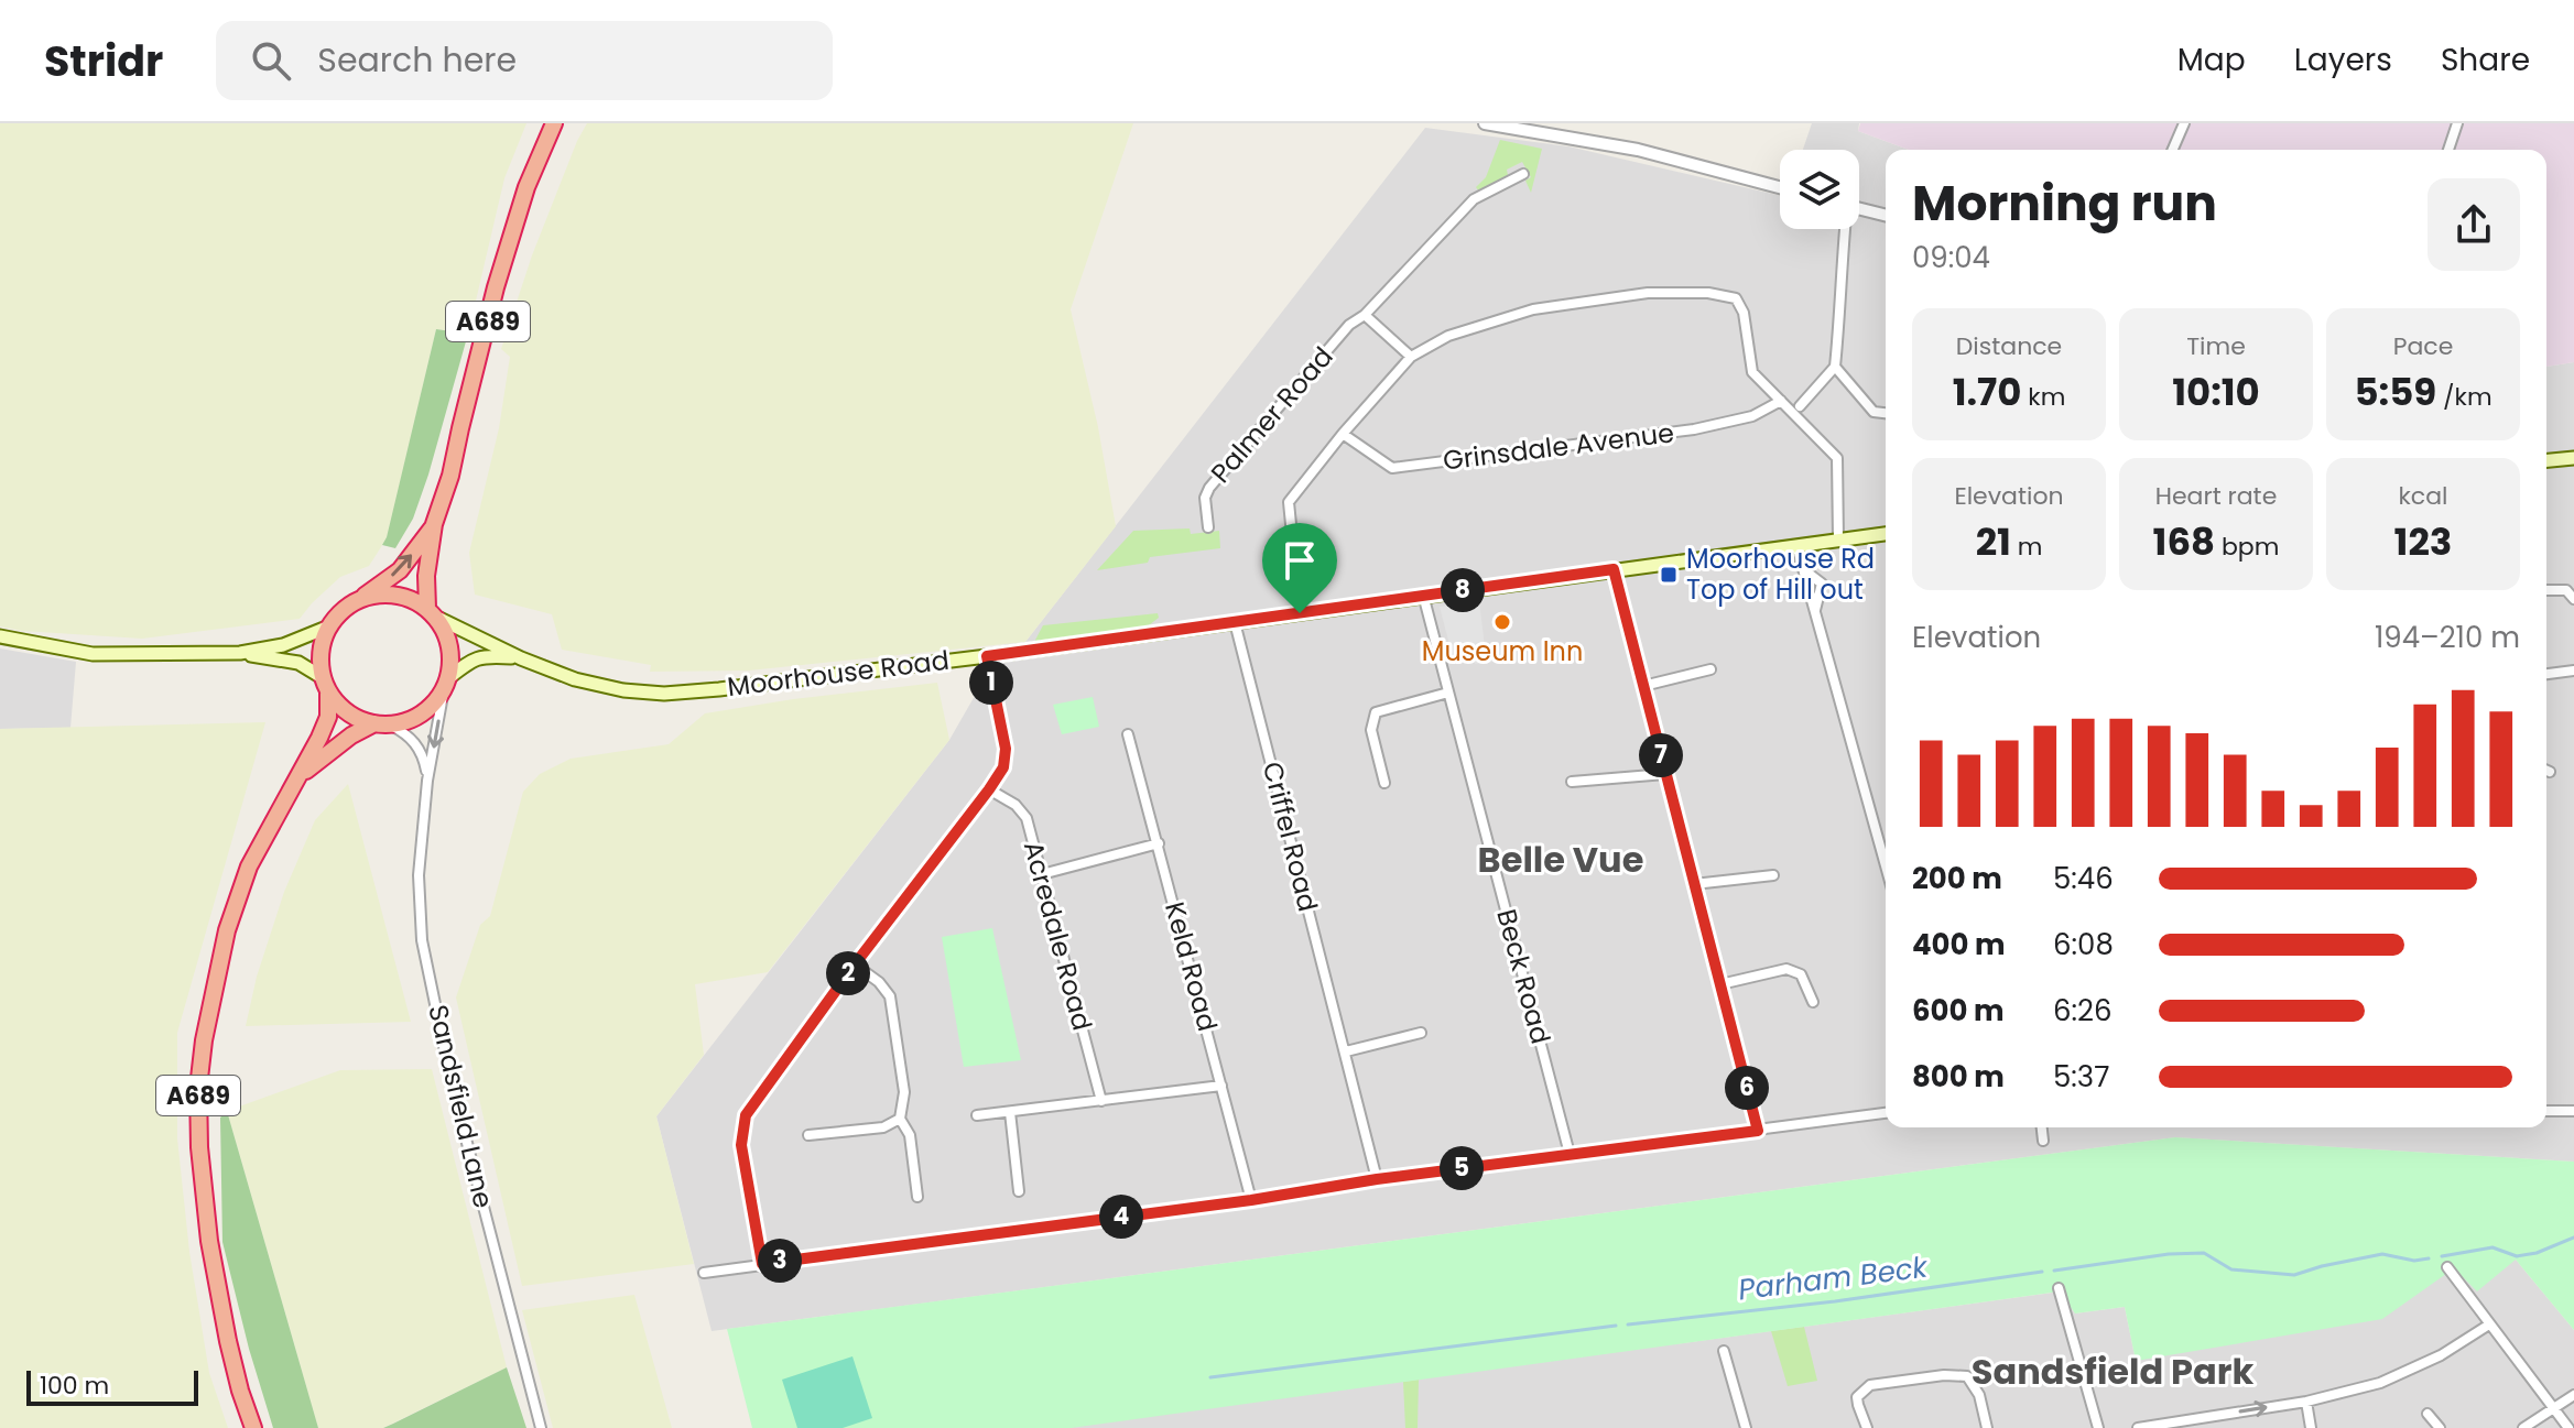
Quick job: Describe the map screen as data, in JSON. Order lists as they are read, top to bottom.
{
  "streets": {
    "highway": ["A689"],
    "main road": ["Moorhouse Road"],
    "street": [
      "Palmer Road",
      "Grinsdale Avenue",
      "Criffel Road",
      "Acredale Road",
      "Keld Road",
      "Beck Road",
      "Sandsfield Lane"
    ]
  },
  "crossings": [
    ["A689", "Moorhouse Road"],
    ["A689", "Sandsfield Lane"],
    ["Moorhouse Road", "Criffel Road"],
    ["Moorhouse Road", "Beck Road"],
    ["Moorhouse Road", "Sandsfield Lane"]
  ],
  "districts": ["Belle Vue", "Sandsfield Park"],
  "water": ["Parham Beck"],
  "places": {
    "transit": ["Moorhouse Rd Top of Hill out"],
    "other": ["Museum Inn"]
  },
  "scale_bar": "100 m",
  "page": {
    "header": "Stridr",
    "search": "Search here",
    "nav": ["Map", "Layers", "Share"],
    "heading": ["Morning run", "09:04"],
    "stats": [
      ["Distance", "1.70 km"],
      ["Time", "10:10"],
      ["Pace", "5:59 /km"],
      ["Elevation", "21 m"],
      ["Heart rate", "168 bpm"],
      ["kcal", "123"]
    ],
    "pins": [
      "8",
      "1",
      "7",
      "2",
      "6",
      "5",
      "4",
      "3"
    ],
    "chart": ["Elevation", "194–210 m"],
    "list": [
      {
        "name": "200 m",
        "note": "5:46"
      },
      {
        "name": "400 m",
        "note": "6:08"
      },
      {
        "name": "600 m",
        "note": "6:26"
      },
      {
        "name": "800 m",
        "note": "5:37"
      }
    ],
    "scale": "100 m"
  }
}
